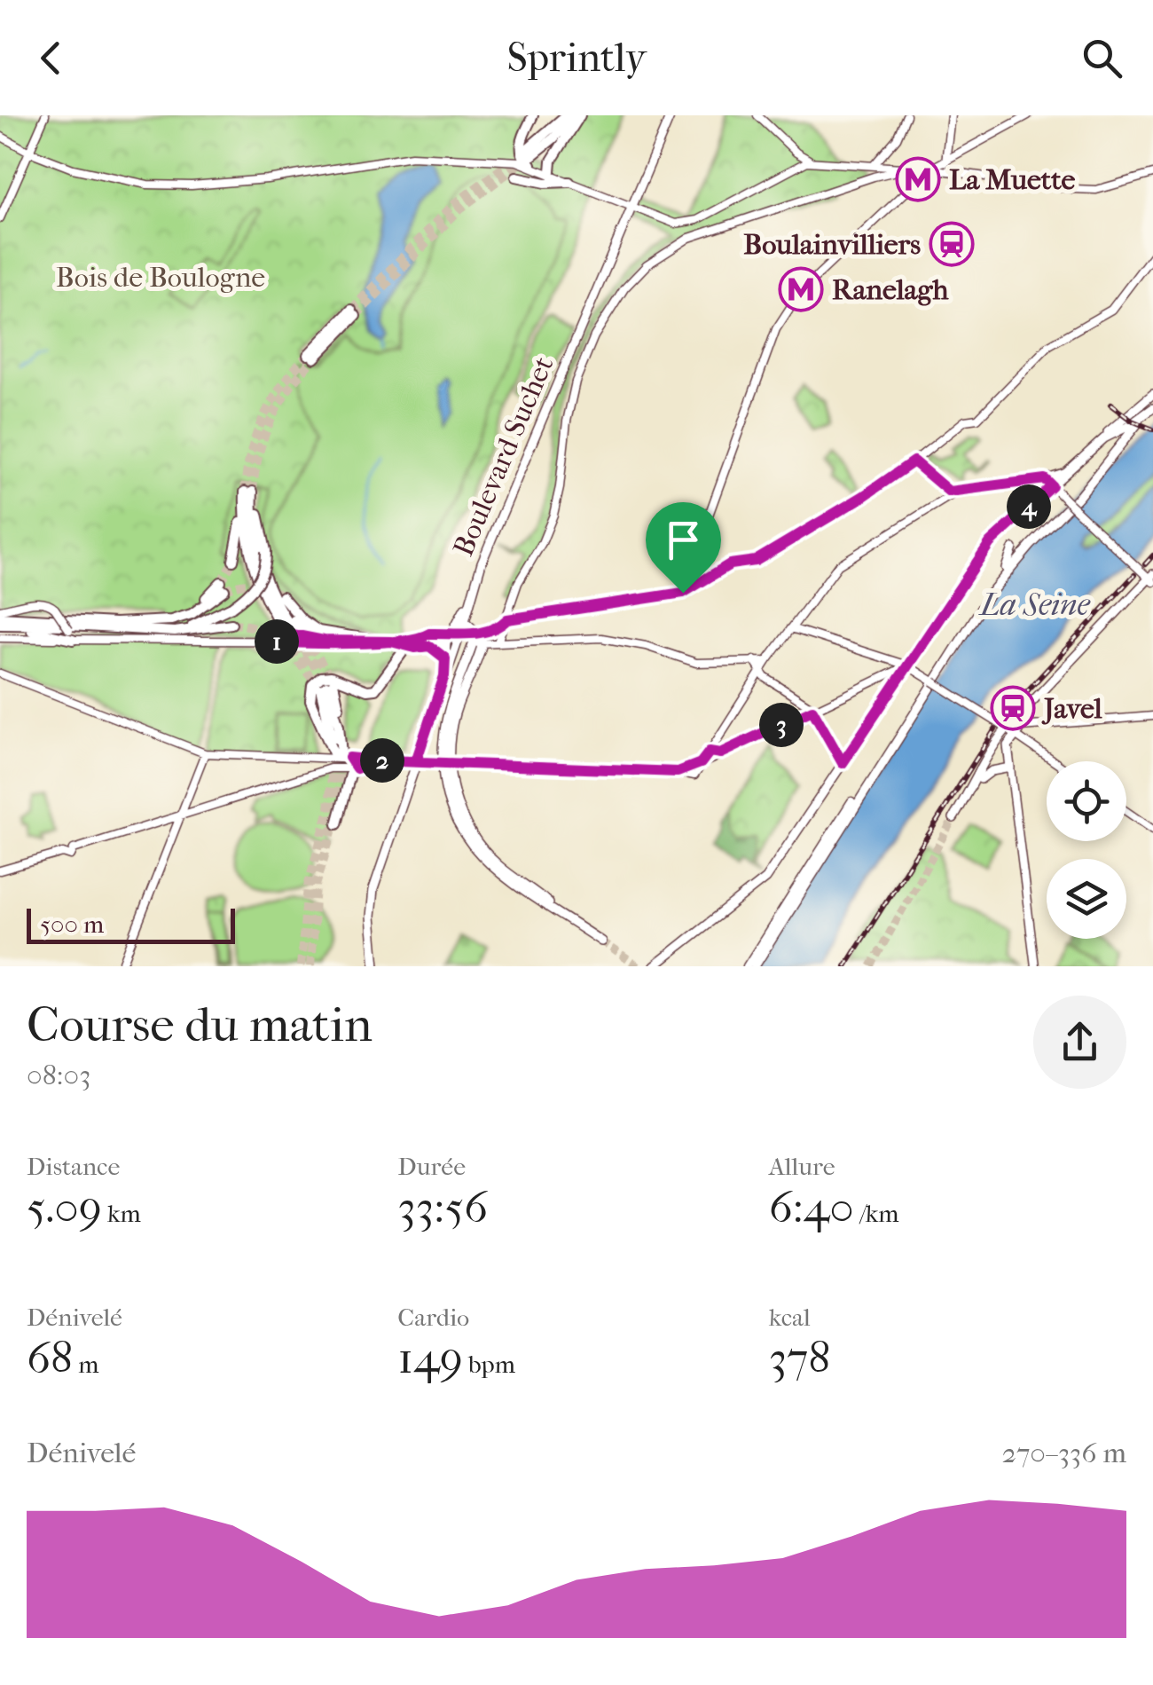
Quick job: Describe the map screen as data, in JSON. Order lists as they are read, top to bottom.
{
  "streets": {
    "main road": ["Boulevard Suchet"]
  },
  "water": ["La Seine"],
  "parks": ["Bois de Boulogne"],
  "places": {
    "metro station": ["La Muette", "Ranelagh"],
    "station": ["Boulainvilliers", "Javel"]
  },
  "scale_bar": "500 m",
  "page": {
    "header": "Sprintly",
    "pins": [
      "4",
      "1",
      "3",
      "2"
    ],
    "scale": "500 m",
    "heading": ["Course du matin", "08:03"],
    "stats": [
      ["Distance", "5.09 km"],
      ["Durée", "33:56"],
      ["Allure", "6:40 /km"],
      ["Dénivelé", "68 m"],
      ["Cardio", "149 bpm"],
      ["kcal", "378"]
    ],
    "chart": ["Dénivelé", "270–336 m"]
  }
}
